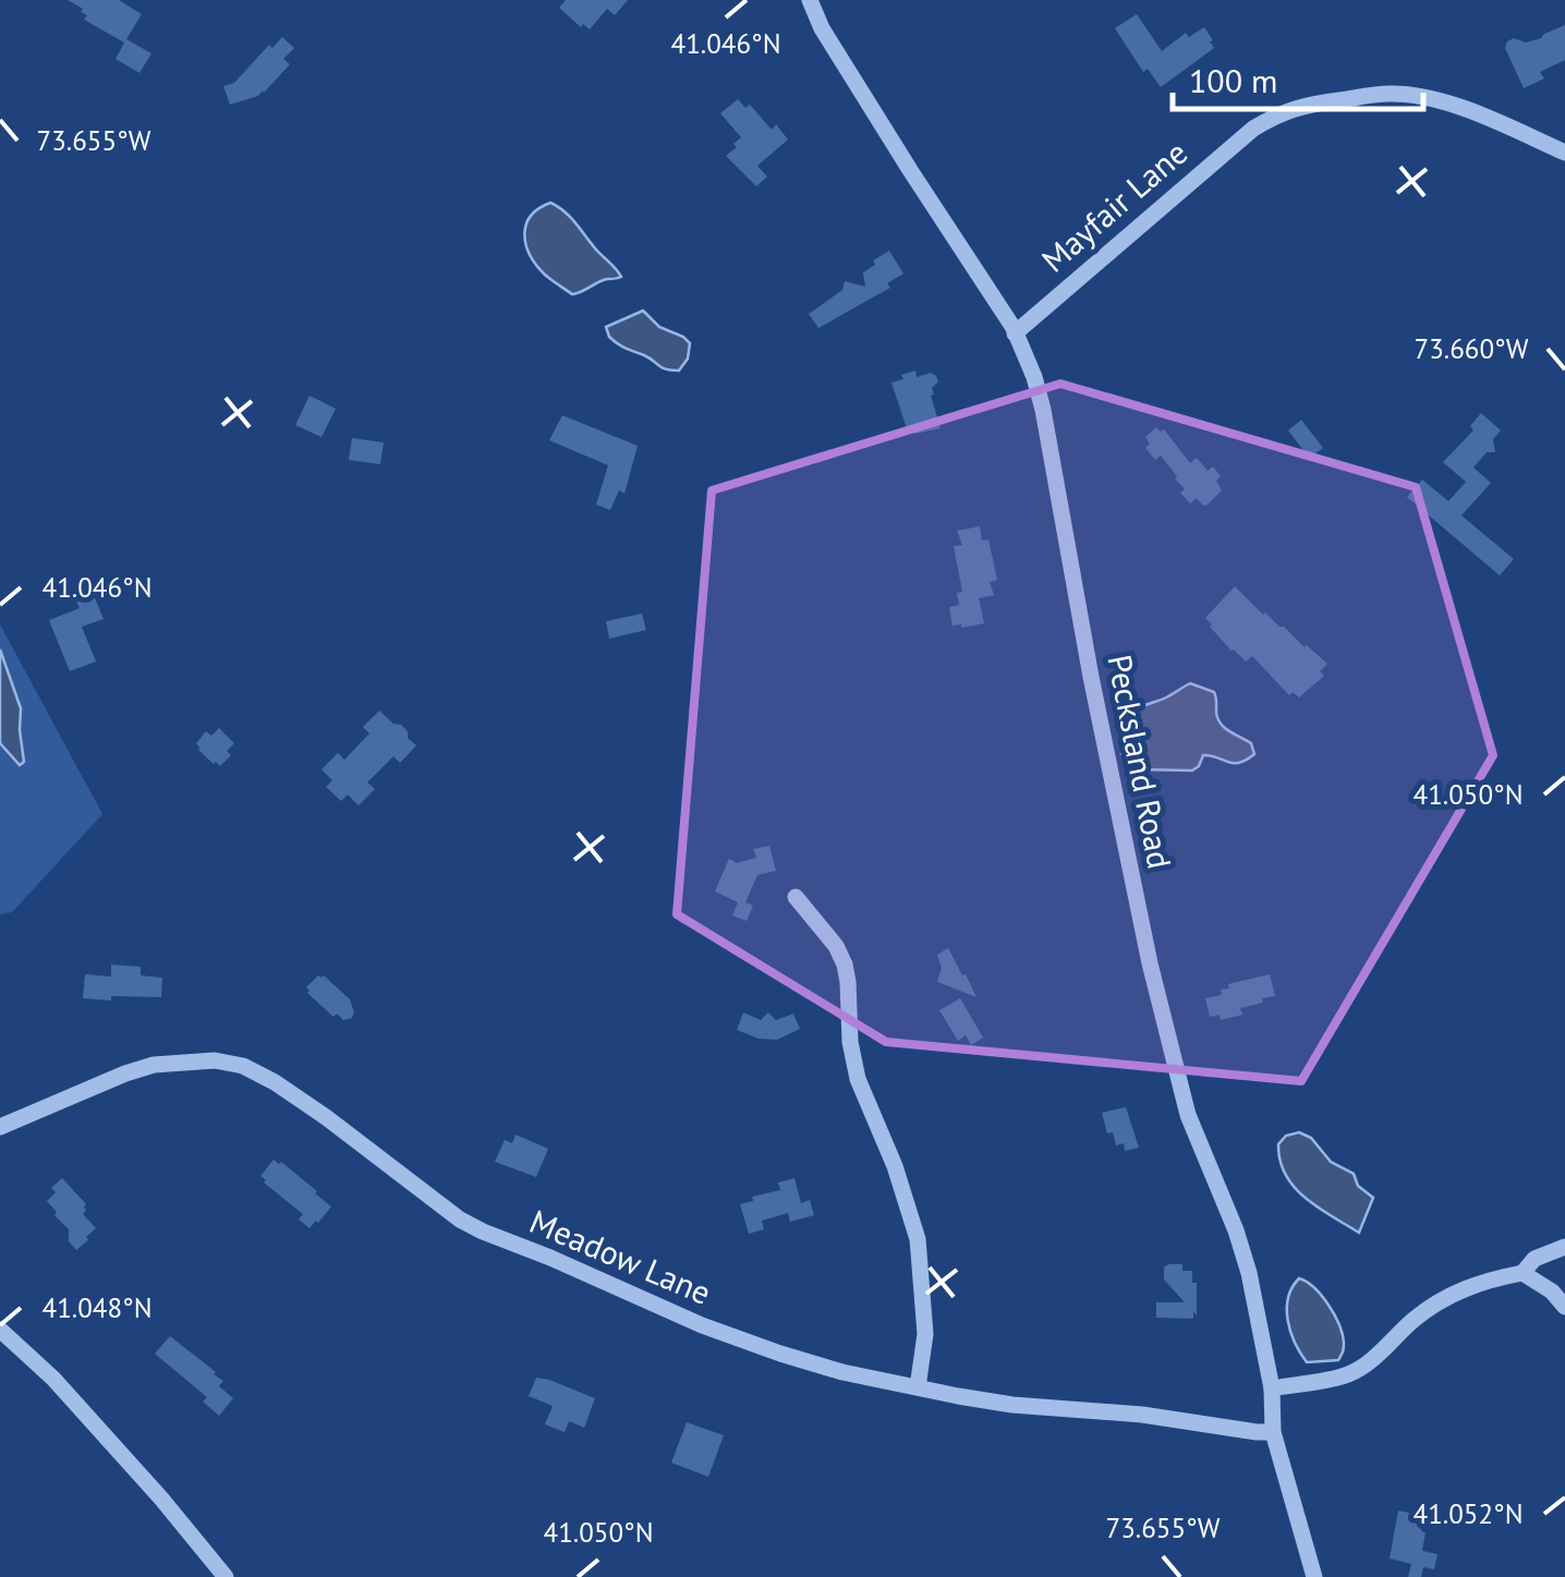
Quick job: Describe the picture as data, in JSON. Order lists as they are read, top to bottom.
{
  "streets": {
    "street": ["Mayfair Lane", "Pecksland Road", "Meadow Lane"]
  },
  "crossings": [
    ["Mayfair Lane", "Pecksland Road"],
    ["Pecksland Road", "Meadow Lane"]
  ],
  "scale_bar": "100 m",
  "coordinates": [
    "41.046°N",
    "73.655°W",
    "73.660°W",
    "41.050°N",
    "41.048°N",
    "41.052°N"
  ]
}
